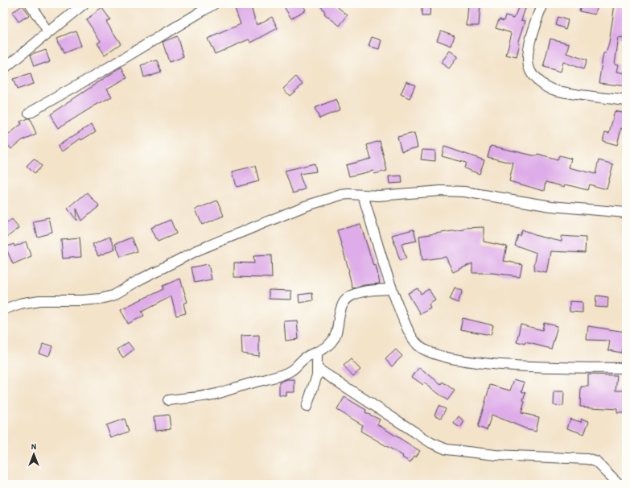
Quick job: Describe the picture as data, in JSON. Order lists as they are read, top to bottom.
{
  "north": "top"
}
